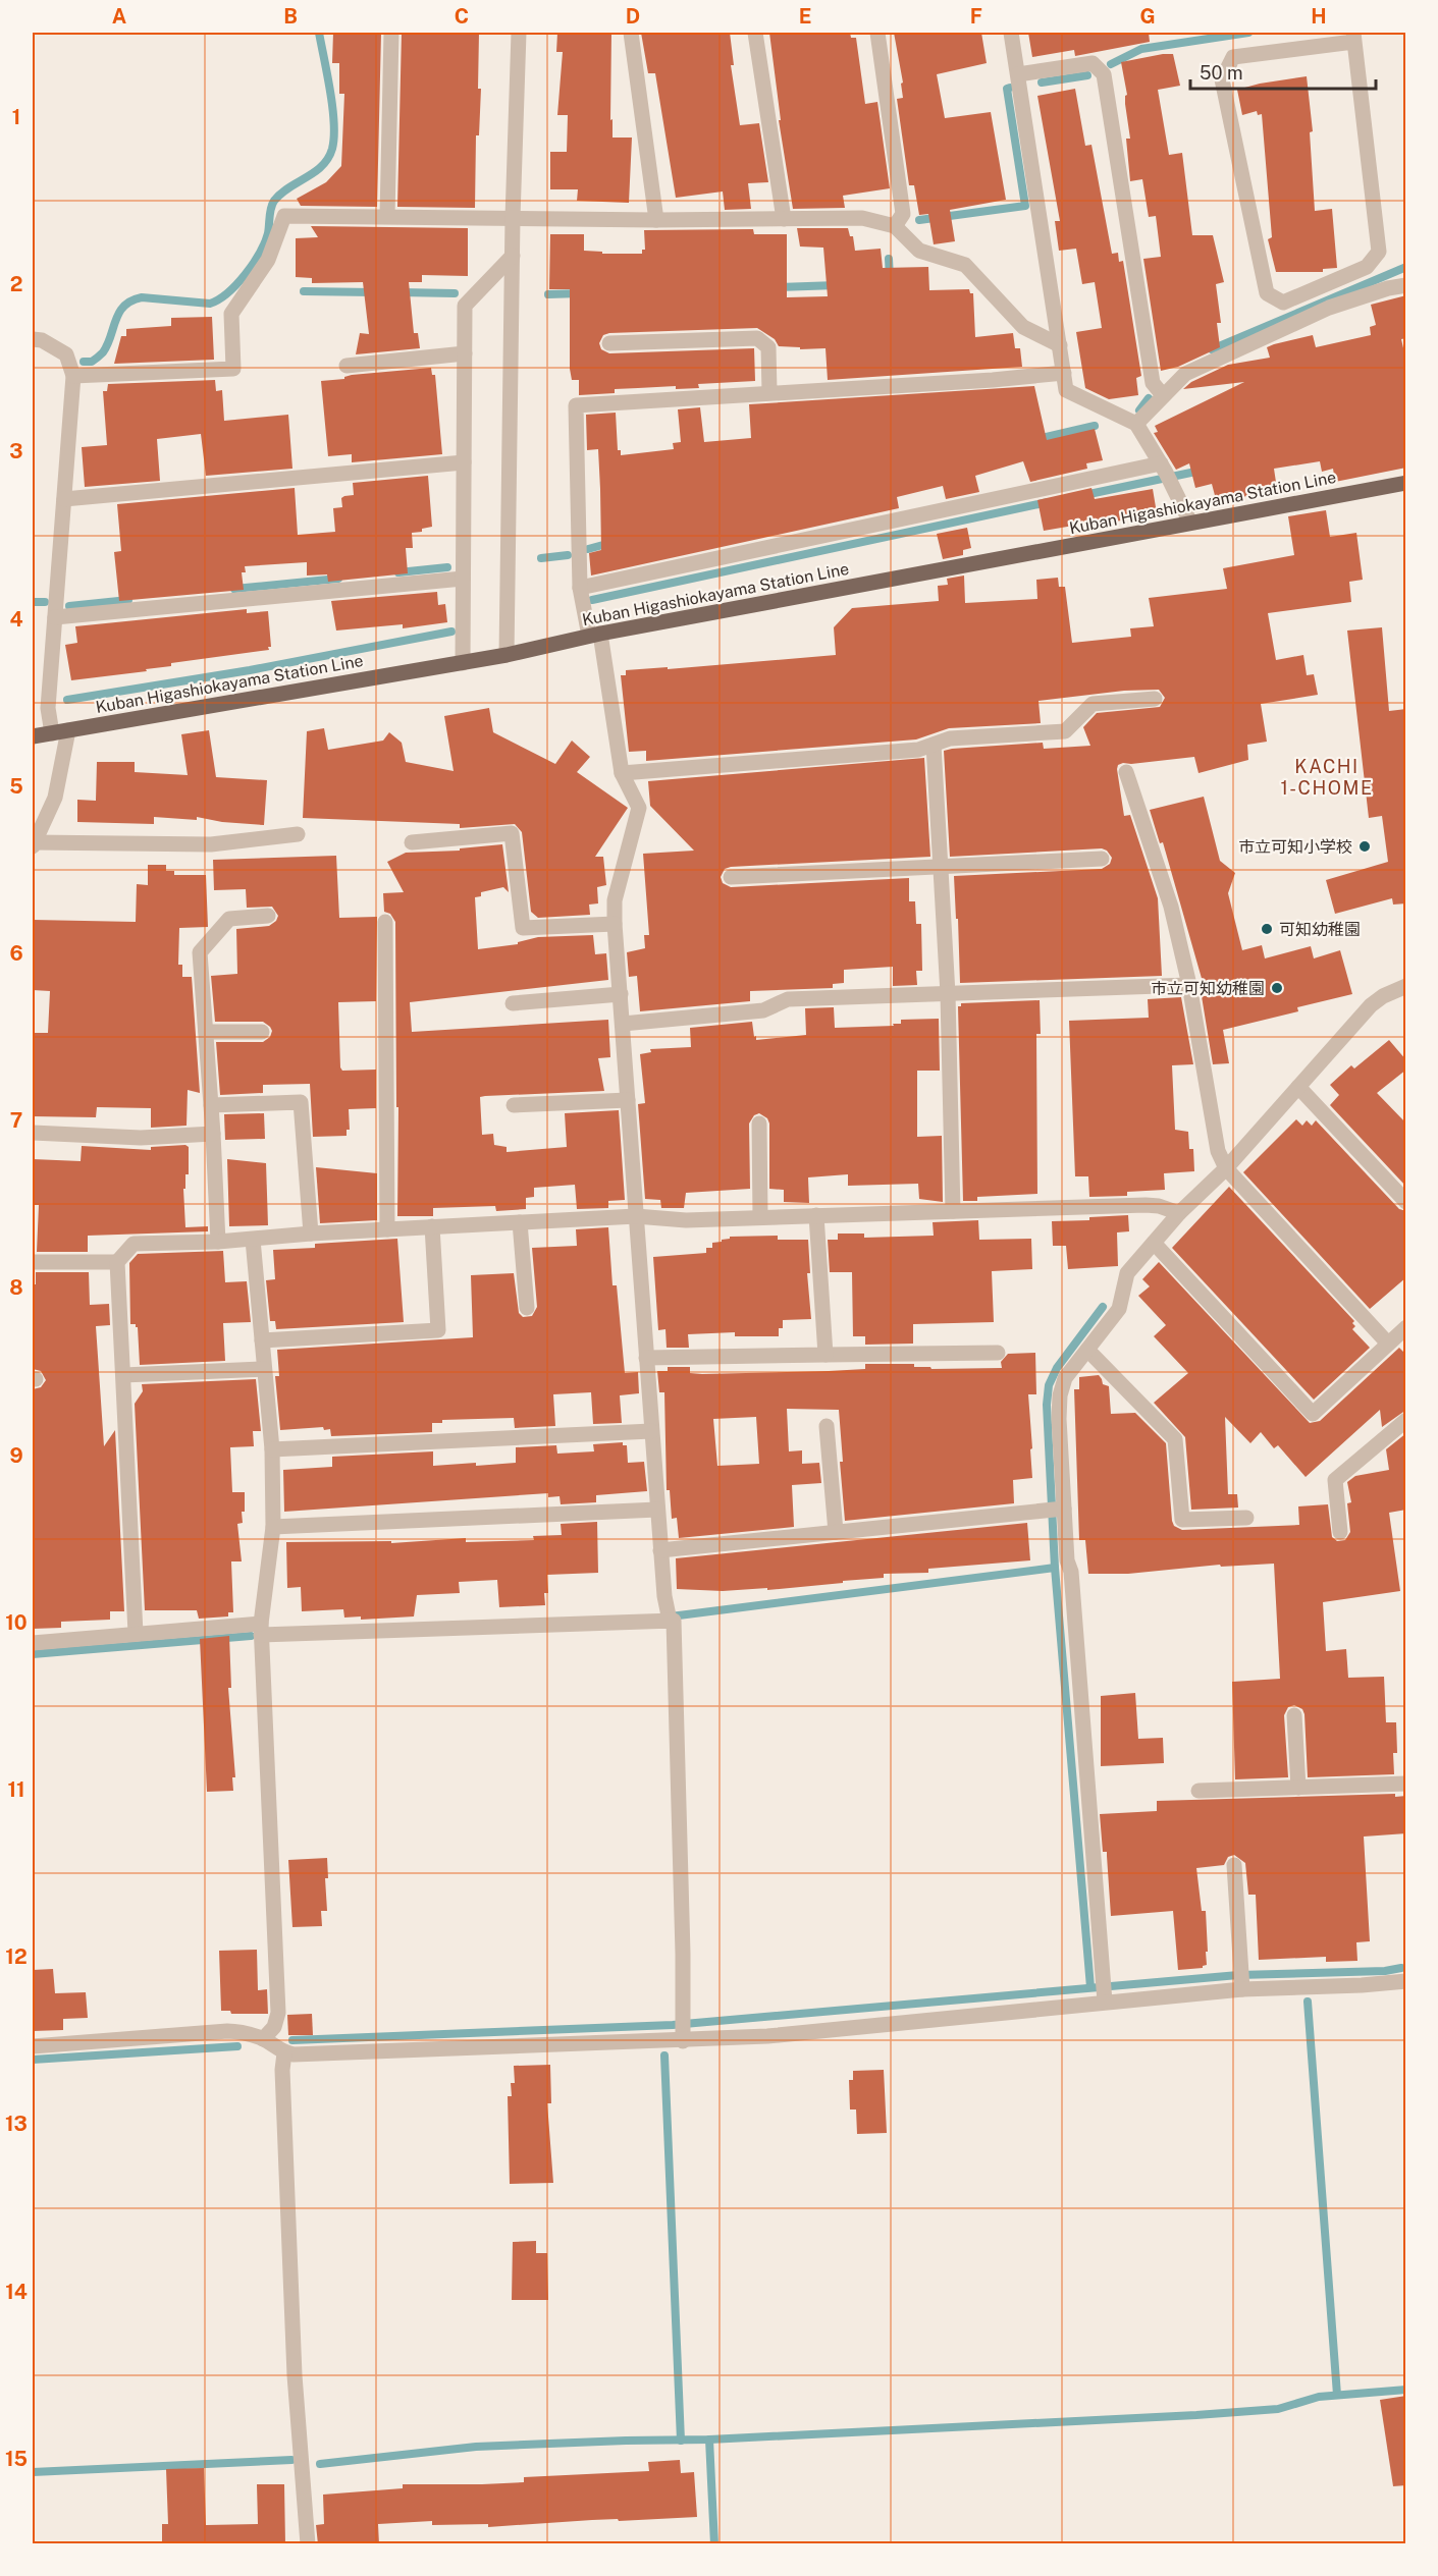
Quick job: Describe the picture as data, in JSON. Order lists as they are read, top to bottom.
{
  "streets": {
    "main road": ["Kuban Higashiokayama Station Line"]
  },
  "districts": ["KACHI 1-CHOME"],
  "places": ["市立可知小学校", "可知幼稚園", "市立可知幼稚園"],
  "scale_bar": "50 m",
  "grid": {
    "columns": [
      "A",
      "B",
      "C",
      "D",
      "E",
      "F",
      "G",
      "H"
    ],
    "rows": [
      "1",
      "2",
      "3",
      "4",
      "5",
      "6",
      "7",
      "8",
      "9",
      "10",
      "11",
      "12",
      "13",
      "14",
      "15"
    ]
  }
}
